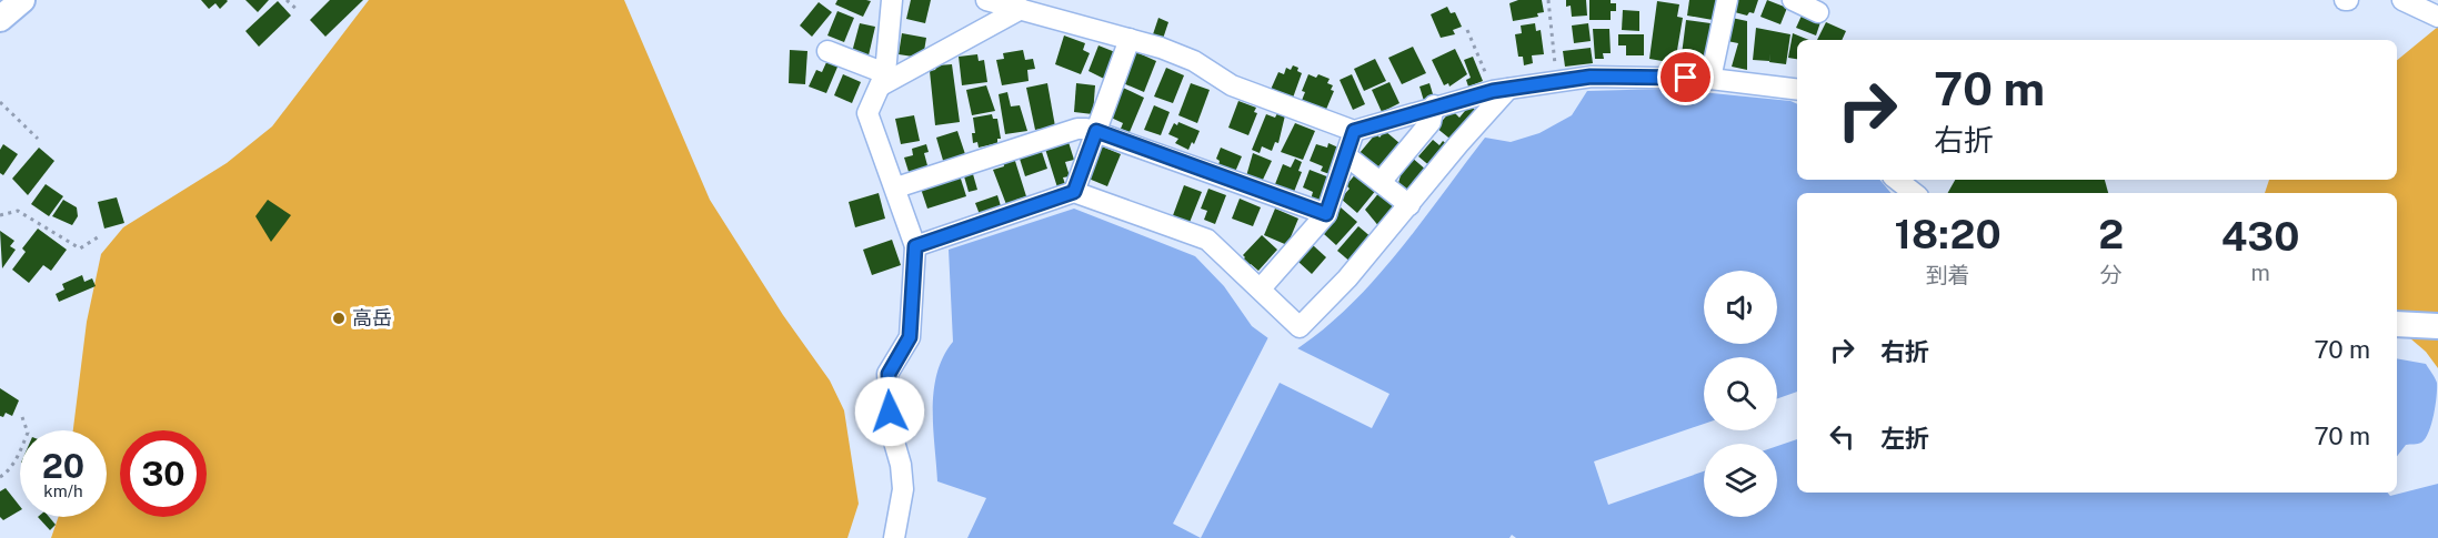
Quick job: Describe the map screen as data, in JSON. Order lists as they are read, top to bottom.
{
  "places": ["高岳"],
  "page": {
    "turn": ["70 m", "右折"],
    "eta": [
      "18:20",
      "到着",
      "2",
      "分",
      "430",
      "m"
    ],
    "list": [
      {
        "name": "右折",
        "value": "70 m"
      },
      {
        "name": "左折",
        "value": "70 m"
      }
    ],
    "speed": "20 km/h",
    "limit": "30"
  }
}
